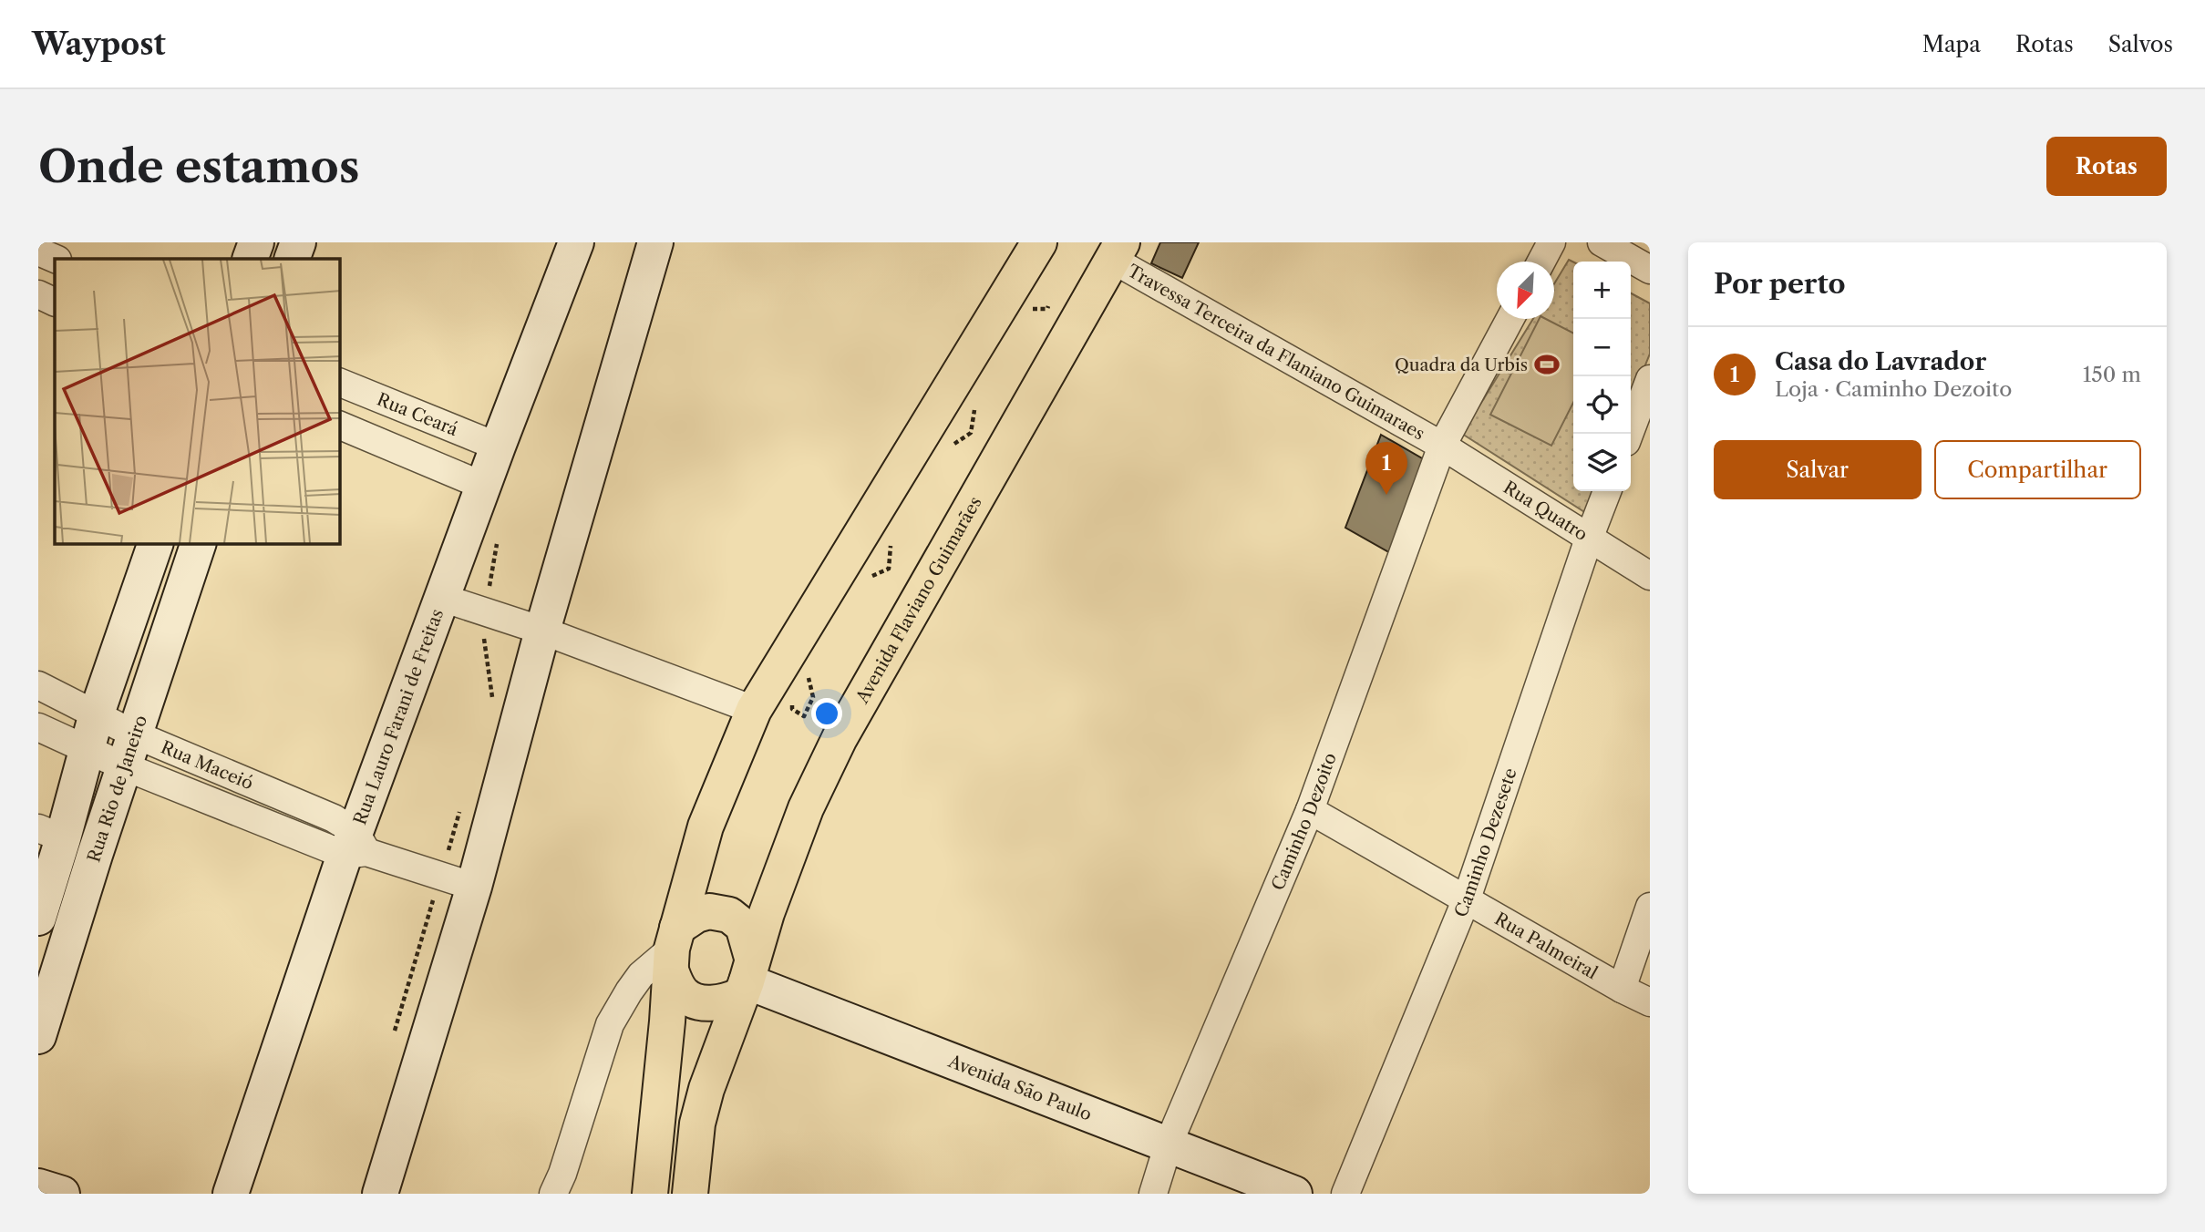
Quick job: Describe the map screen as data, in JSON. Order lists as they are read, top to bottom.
{
  "streets": {
    "main road": ["Avenida Flaviano Guimarães"],
    "street": [
      "Travessa Terceira da Flaniano Guimaraes",
      "Rua Ceará",
      "Rua Quatro",
      "Rua Lauro Farani de Freitas",
      "Rua Maceió",
      "Rua Rio de Janeiro",
      "Caminho Dezoito",
      "Caminho Dezesete",
      "Rua Palmeiral",
      "Avenida São Paulo"
    ]
  },
  "crossings": [
    ["Travessa Terceira da Flaniano Guimaraes", "Rua Quatro"],
    ["Travessa Terceira da Flaniano Guimaraes", "Avenida Flaviano Guimarães"],
    ["Travessa Terceira da Flaniano Guimaraes", "Caminho Dezoito"],
    ["Rua Ceará", "Rua Lauro Farani de Freitas"],
    ["Rua Quatro", "Caminho Dezoito"],
    ["Rua Quatro", "Caminho Dezesete"],
    ["Avenida Flaviano Guimarães", "Avenida São Paulo"],
    ["Rua Lauro Farani de Freitas", "Rua Maceió"],
    ["Rua Maceió", "Rua Rio de Janeiro"],
    ["Caminho Dezoito", "Rua Palmeiral"],
    ["Caminho Dezoito", "Avenida São Paulo"],
    ["Caminho Dezesete", "Rua Palmeiral"]
  ],
  "places": {
    "sports": ["Quadra da Urbis"]
  },
  "north": "bottom left",
  "page": {
    "header": "Waypost",
    "nav": ["Mapa", "Rotas", "Salvos"],
    "buttons": [
      "Rotas",
      ["Salvar", "Compartilhar"]
    ],
    "title": "Onde estamos",
    "heading": "Por perto",
    "map_buttons": ["+", "−"],
    "list": [
      {
        "mark": "1",
        "name": "Casa do Lavrador",
        "note": "Loja · Caminho Dezoito",
        "value": "150 m"
      }
    ],
    "pins": "1"
  }
}
